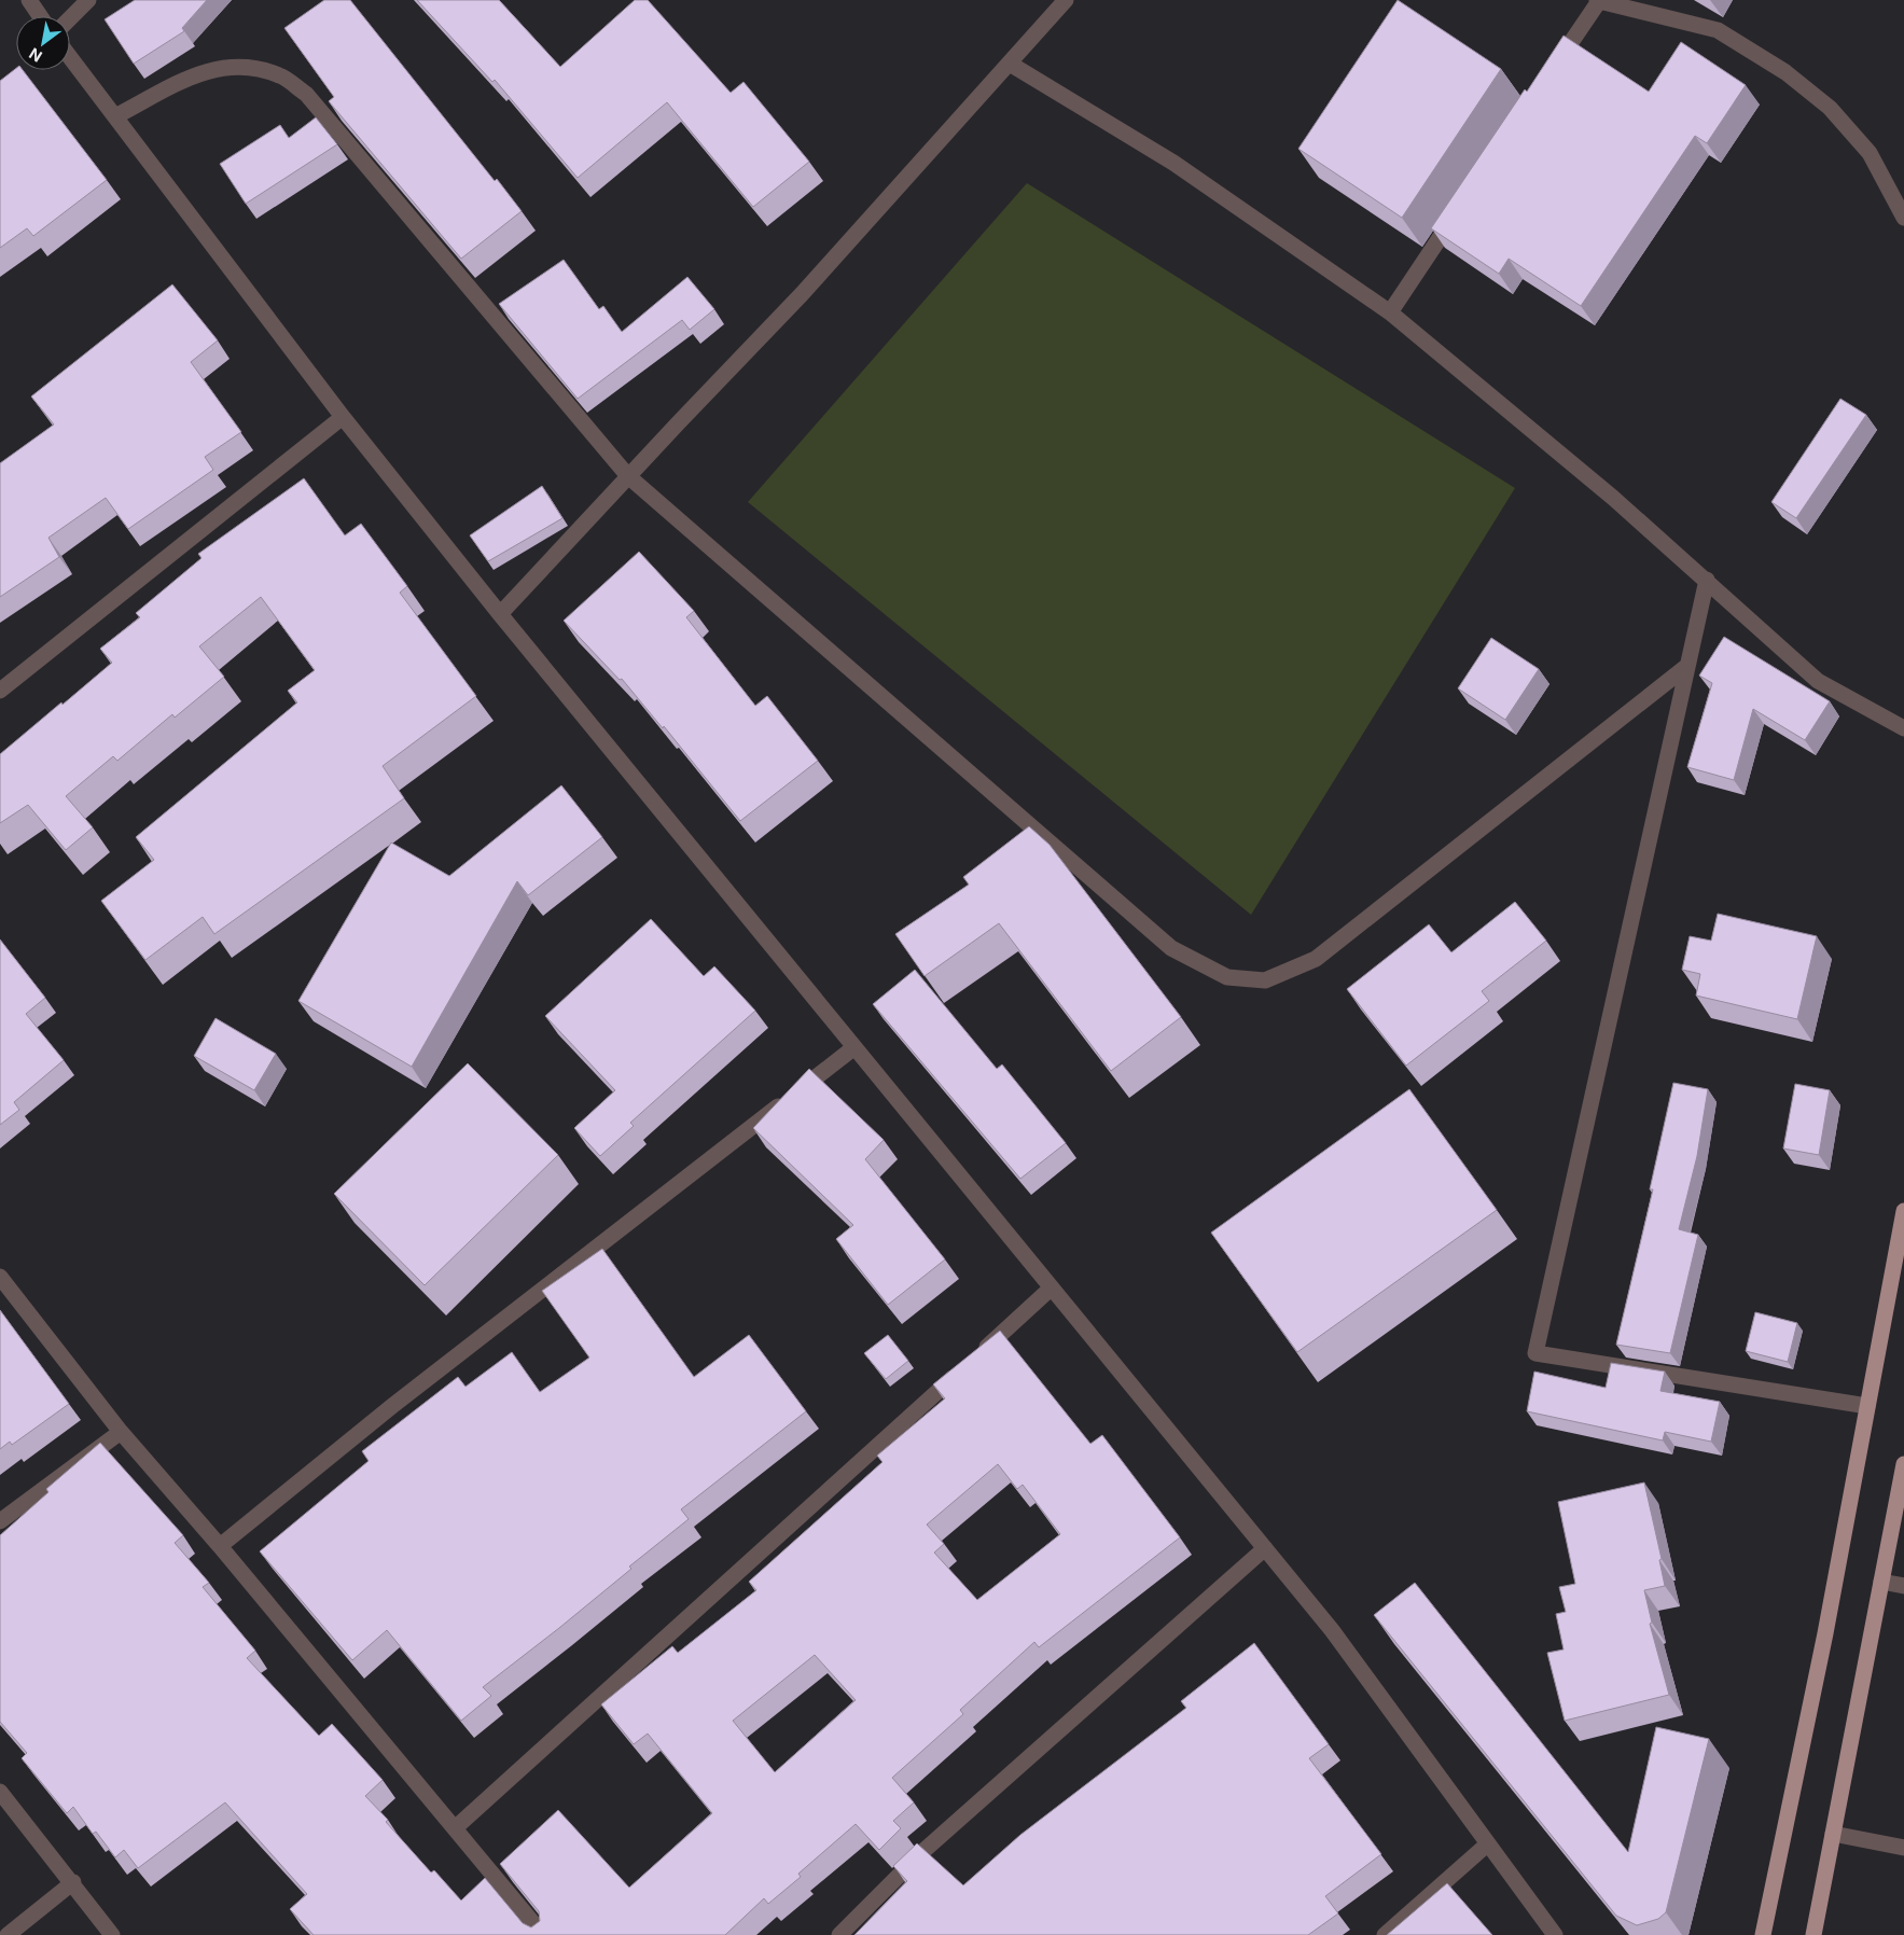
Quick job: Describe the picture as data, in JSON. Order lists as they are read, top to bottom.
{
  "north": "bottom left"
}
